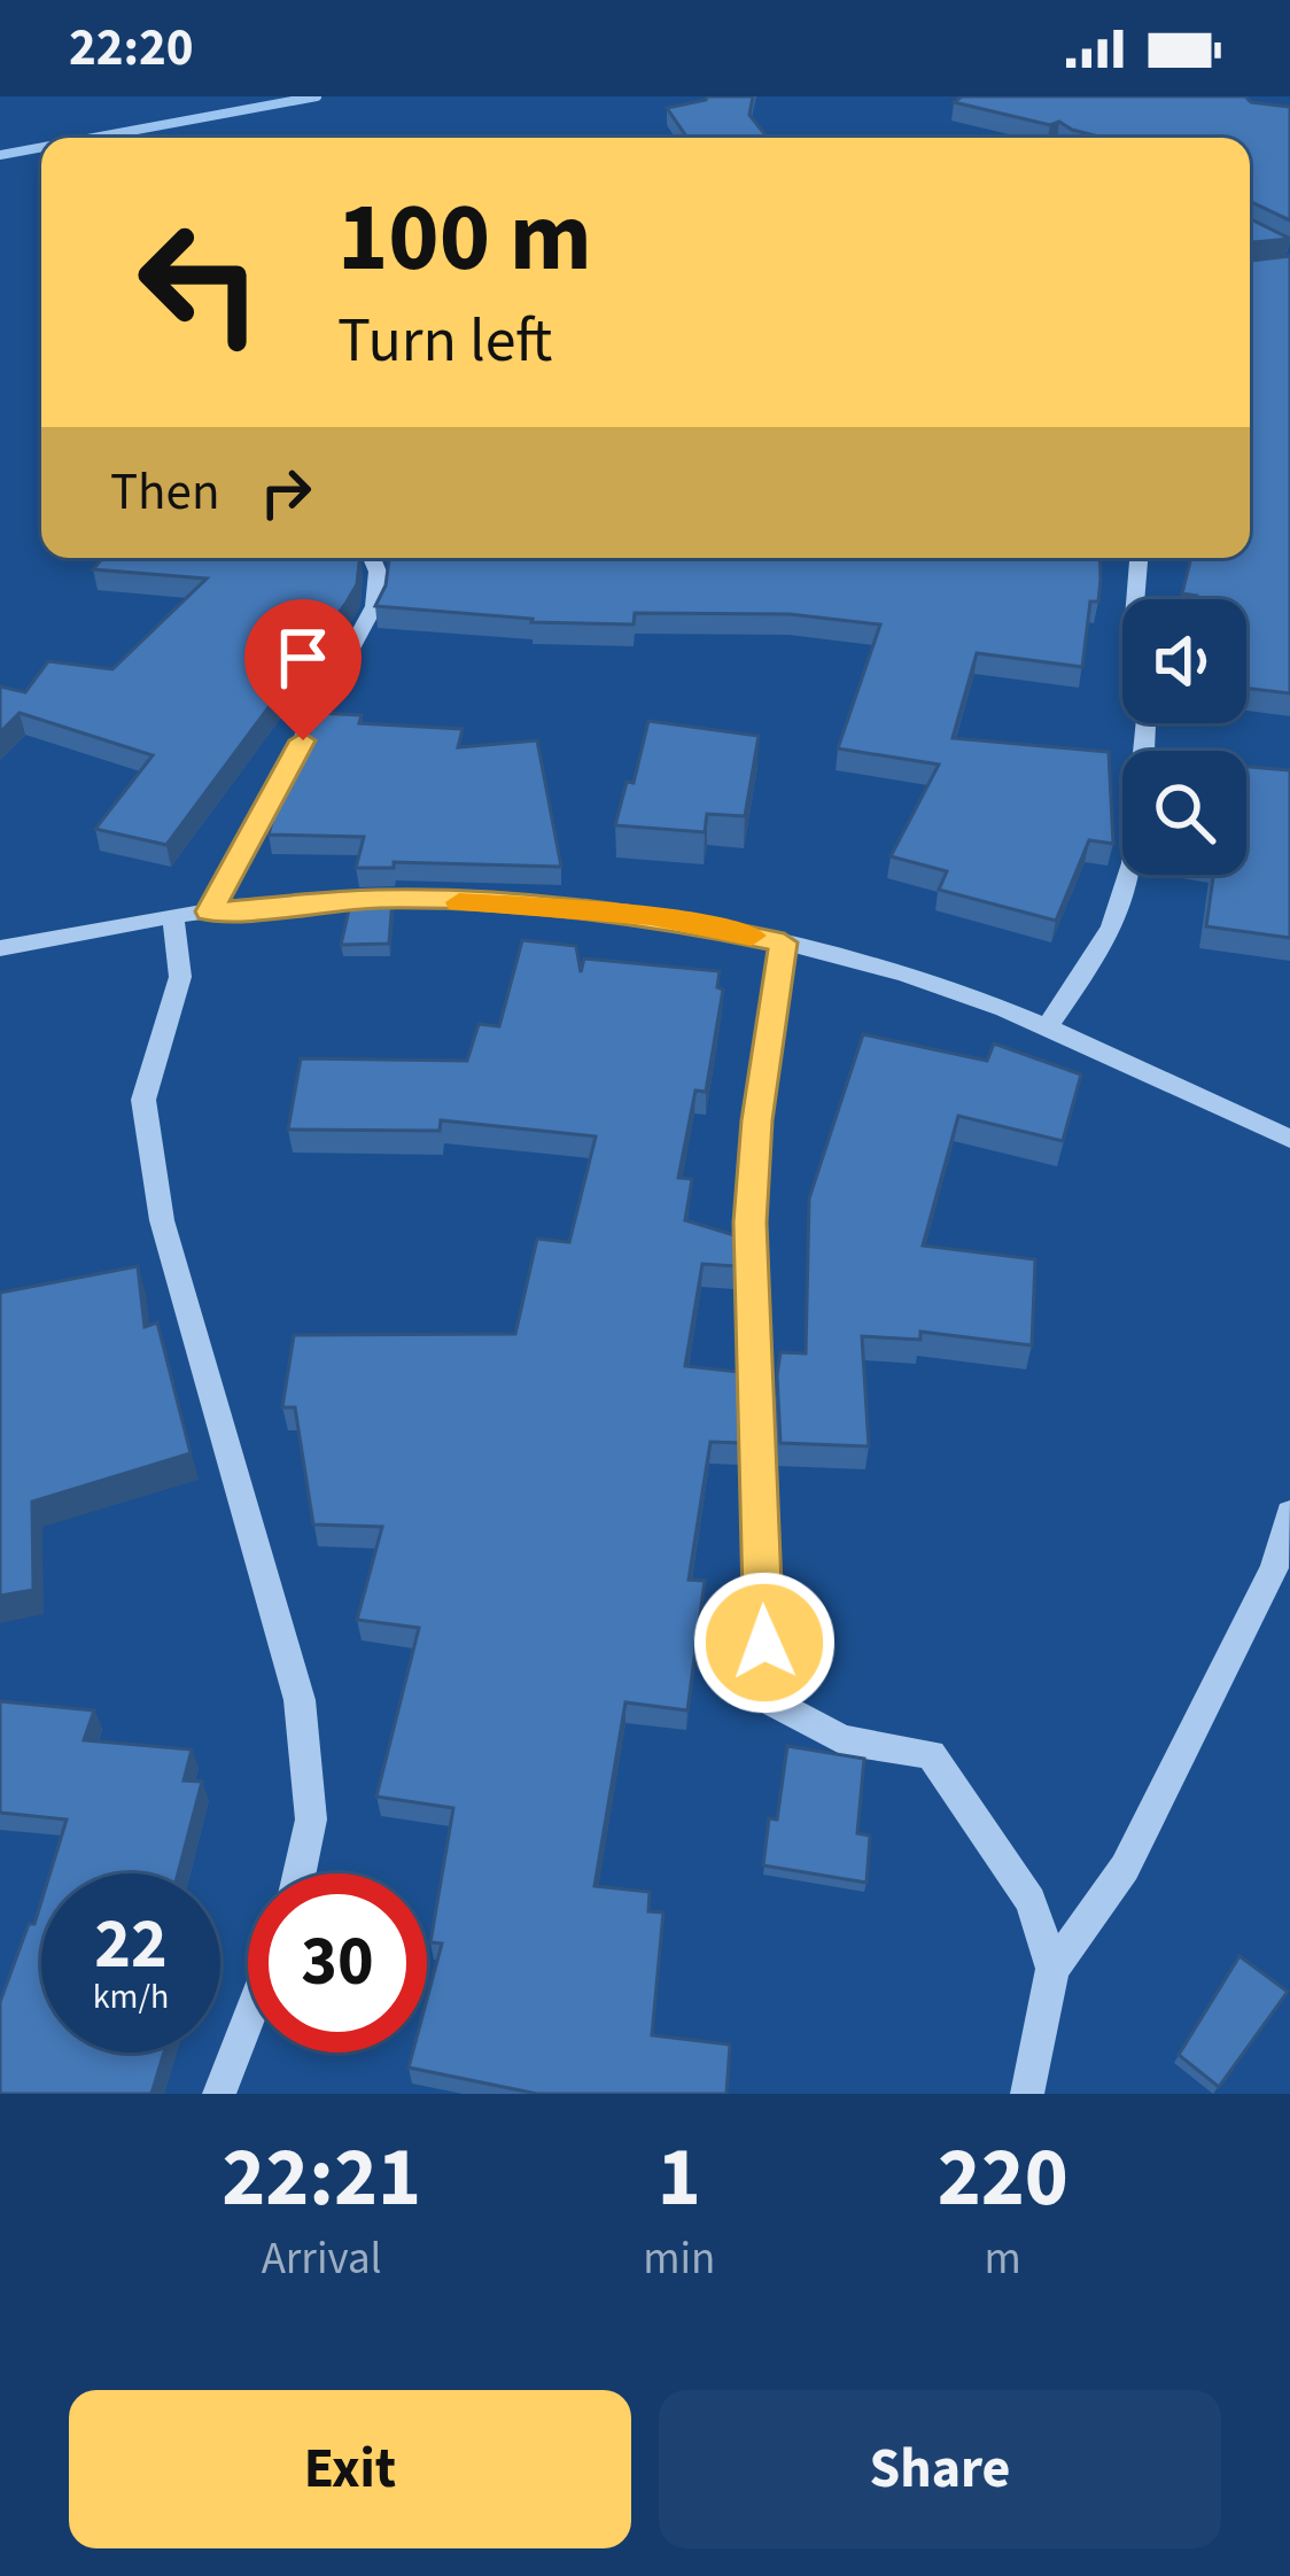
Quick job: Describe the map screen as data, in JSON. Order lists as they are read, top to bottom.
{
  "page": {
    "status": "22:20",
    "turn": ["100 m", "Turn left"],
    "then": "Then",
    "speed": "22 km/h",
    "limit": "30",
    "eta": [
      "22:21",
      "Arrival",
      "1",
      "min",
      "220",
      "m"
    ],
    "buttons": ["Exit", "Share"]
  }
}
